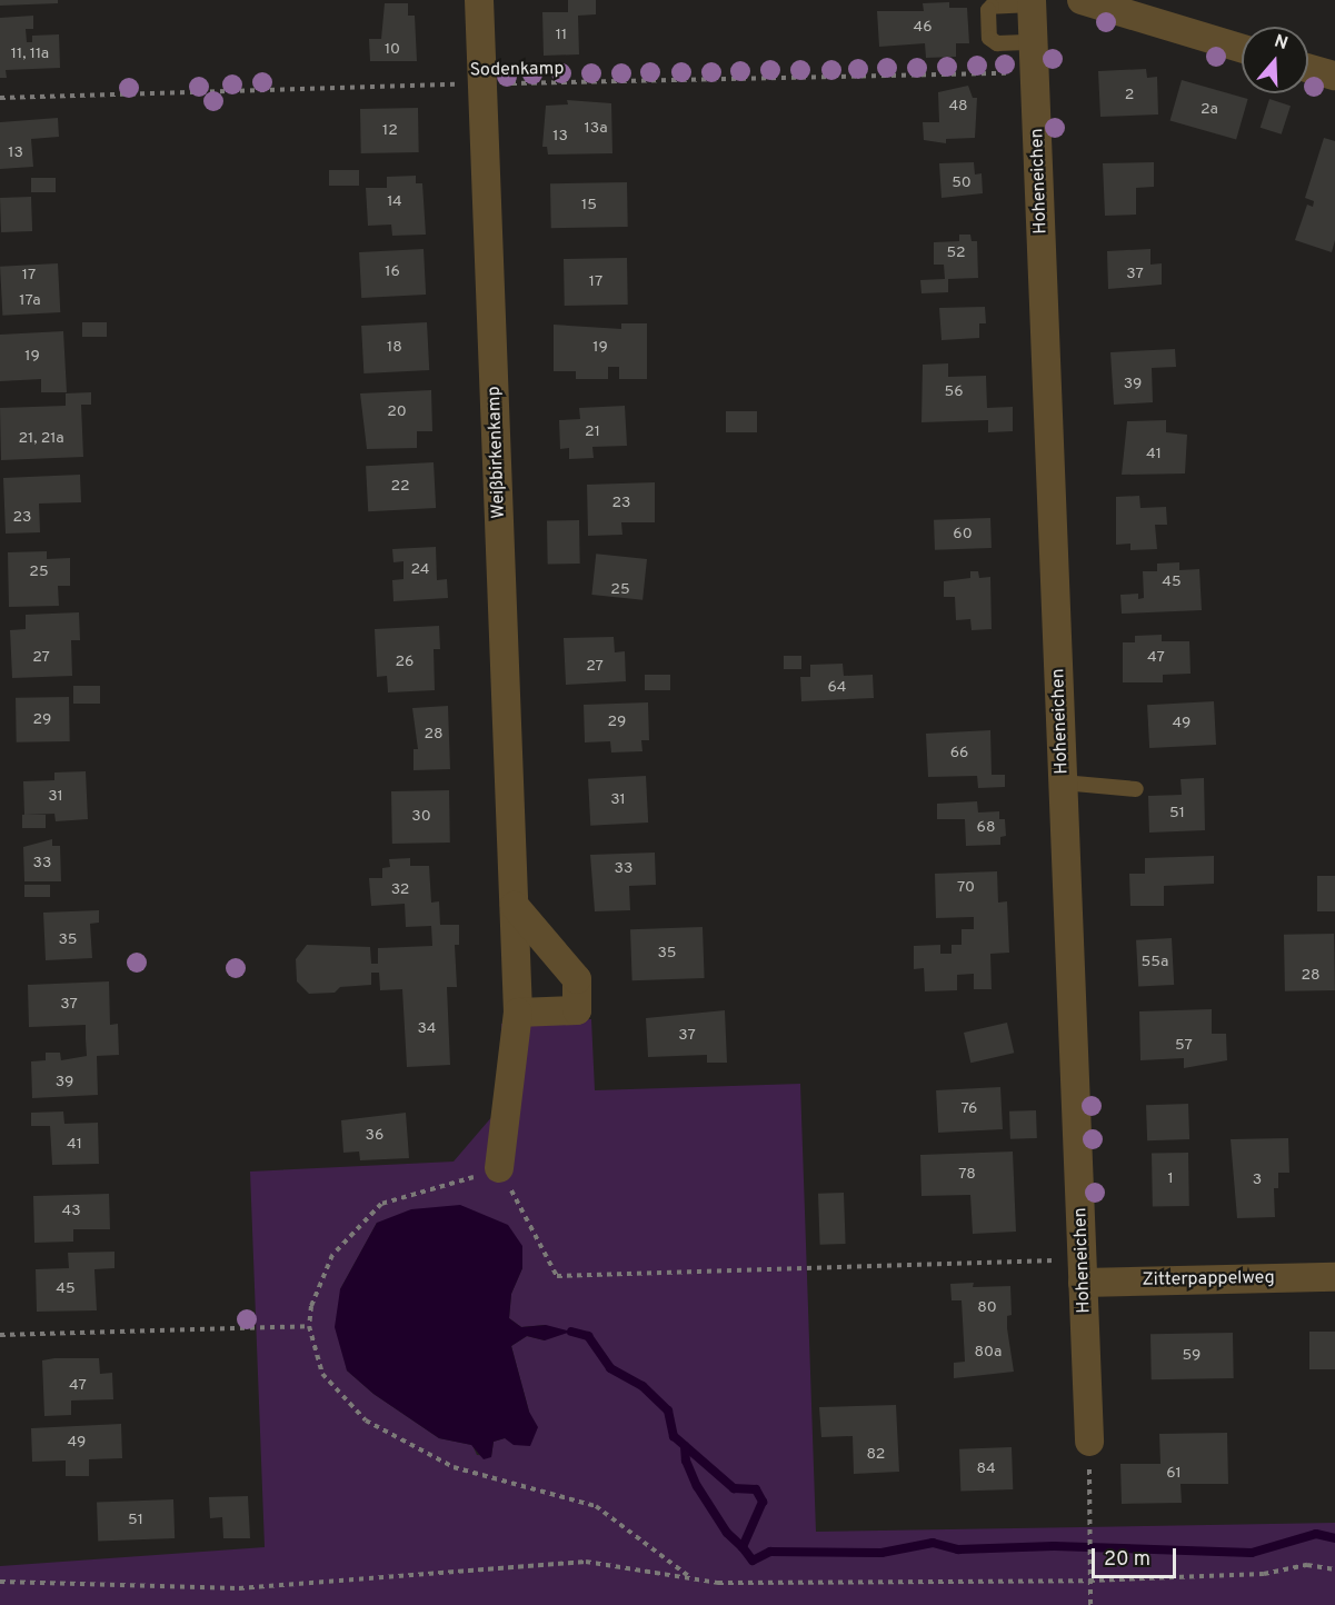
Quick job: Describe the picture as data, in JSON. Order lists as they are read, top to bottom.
{
  "streets": {
    "street": ["Hoheneichen", "Weißbirkenkamp", "Zitterpappelweg"],
    "path": ["Sodenkamp"]
  },
  "crossings": [
    ["Sodenkamp", "Hoheneichen"],
    ["Sodenkamp", "Weißbirkenkamp"],
    ["Hoheneichen", "Zitterpappelweg"]
  ],
  "house_numbers": [
    "46",
    "11",
    "10",
    "11, 11a",
    "2",
    "48",
    "2a",
    "13a",
    "12",
    "13",
    "13",
    "50",
    "14",
    "15",
    "52",
    "16",
    "37",
    "17",
    "17",
    "17a",
    "18",
    "19",
    "19",
    "39",
    "56",
    "20",
    "21",
    "21, 21a",
    "41",
    "22",
    "23",
    "23",
    "60",
    "24",
    "25",
    "45",
    "25",
    "27",
    "47",
    "26",
    "27",
    "64",
    "29",
    "29",
    "49",
    "28",
    "66",
    "31",
    "31",
    "51",
    "30",
    "68",
    "33",
    "33",
    "70",
    "32",
    "35",
    "35",
    "55a",
    "28",
    "37",
    "34",
    "37",
    "57",
    "39",
    "76",
    "36",
    "41",
    "78",
    "1",
    "3",
    "43",
    "45",
    "80",
    "80a",
    "59",
    "47",
    "49",
    "82",
    "84",
    "61",
    "51"
  ],
  "scale_bar": "20 m",
  "north": "top"
}
